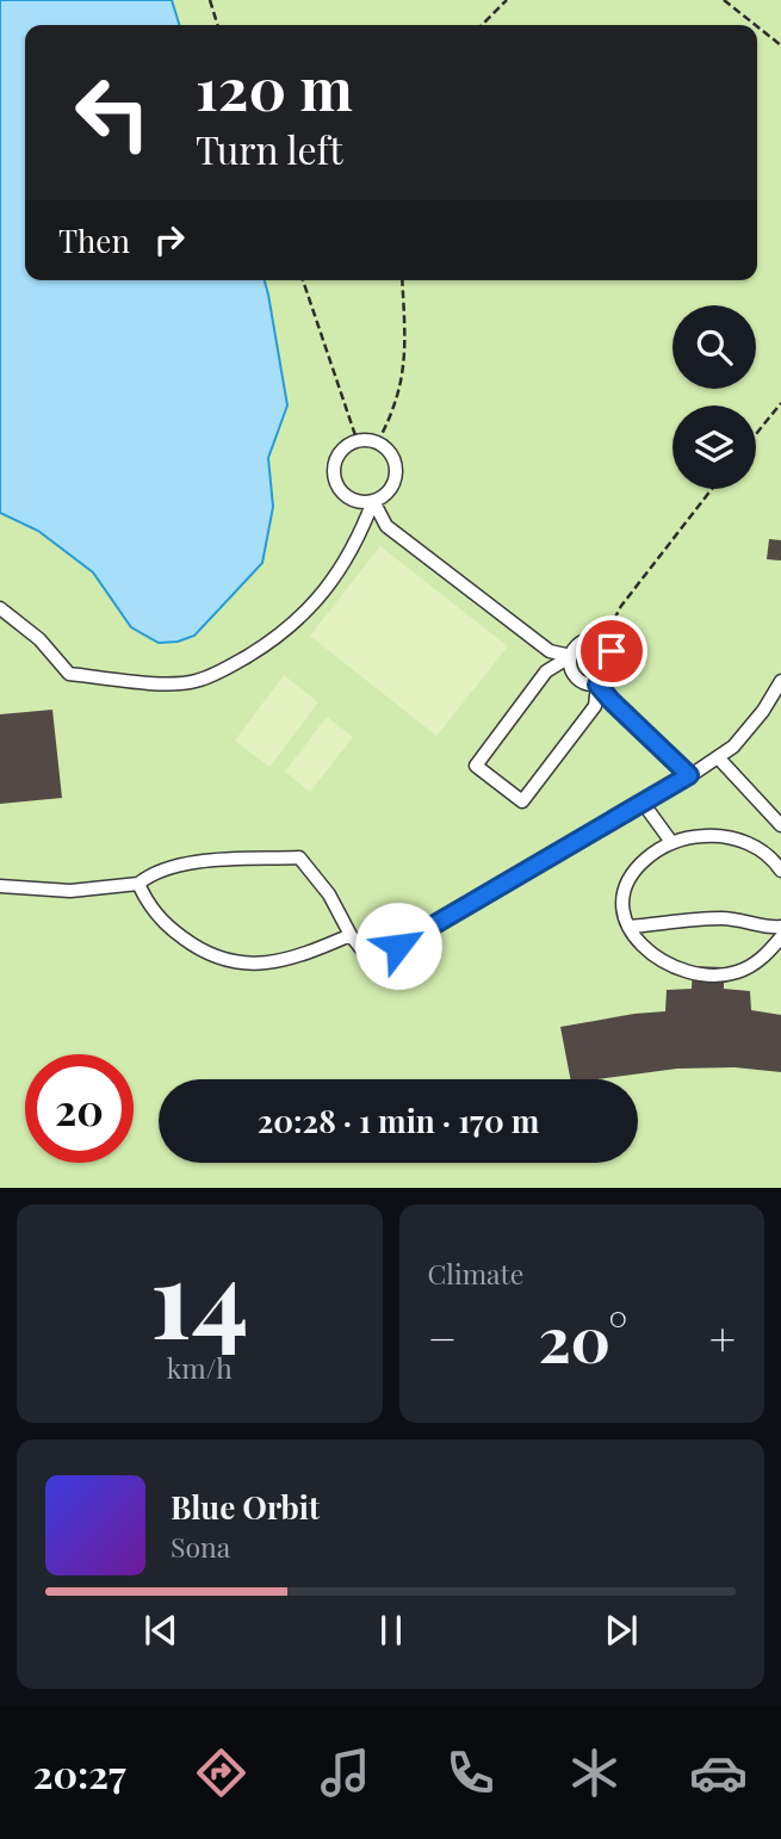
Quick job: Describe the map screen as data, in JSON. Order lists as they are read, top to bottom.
{
  "page": {
    "turn": ["120 m", "Turn left"],
    "then": "Then",
    "limit": "20",
    "trip": "20:28 · 1 min · 170 m",
    "tile": [
      ["14", "km/h"],
      "Climate"
    ],
    "heat": ["−", "20°", "+"],
    "song": ["Blue Orbit", "Sona"],
    "tabs": "20:27"
  }
}
